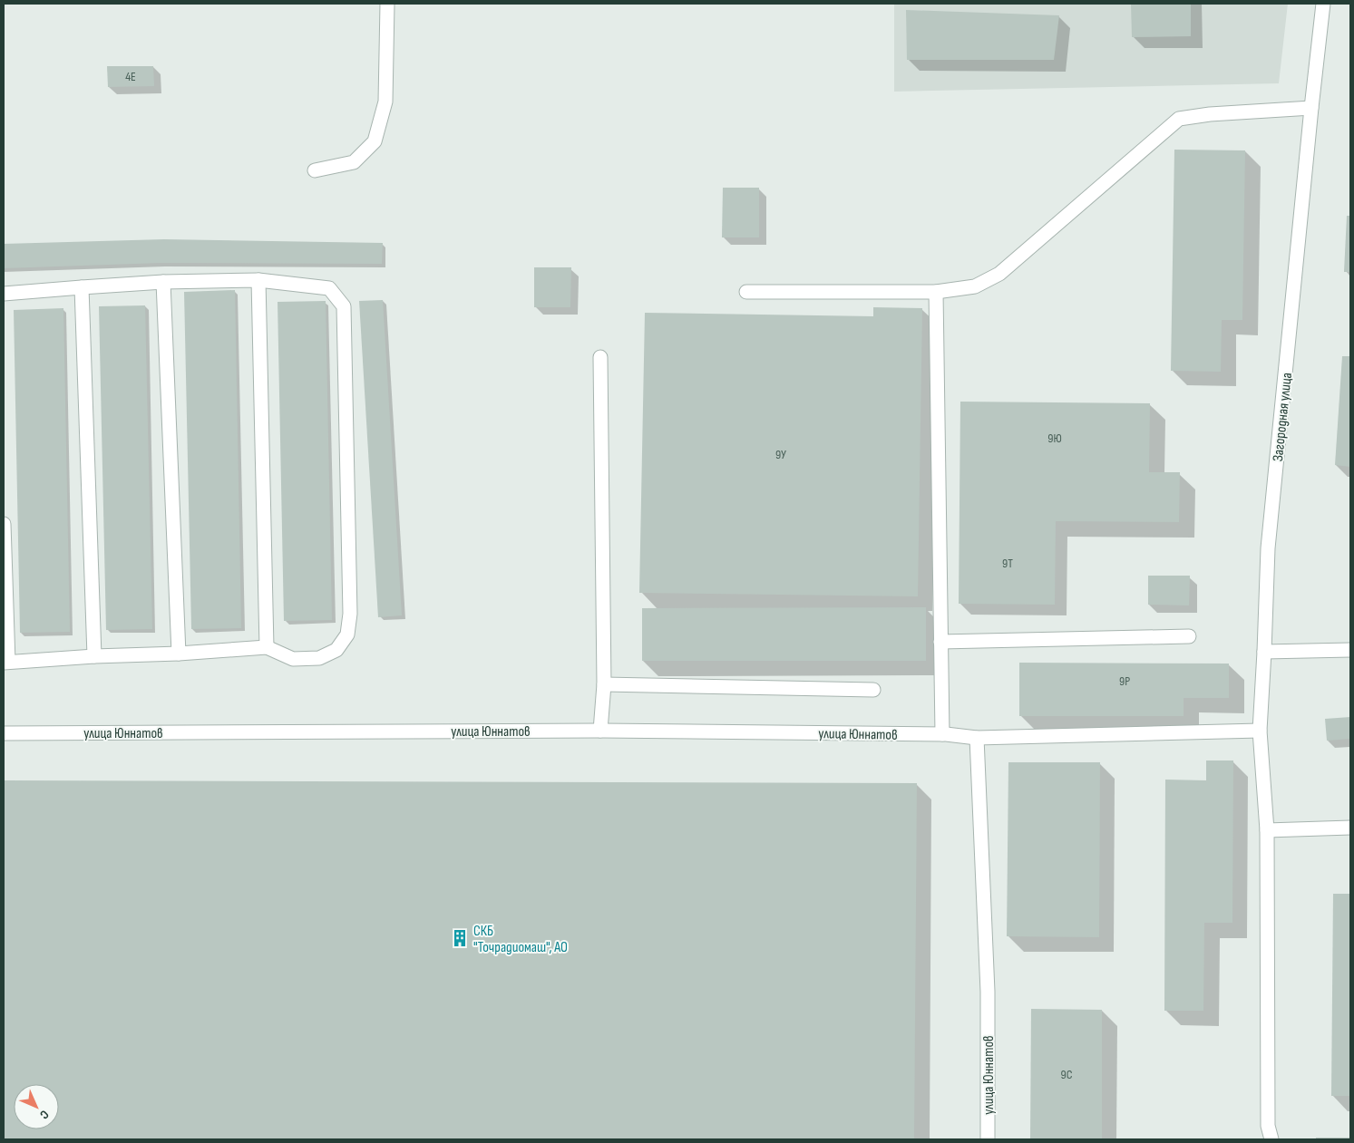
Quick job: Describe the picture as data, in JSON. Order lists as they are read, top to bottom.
{
  "streets": {
    "street": ["Загородная улица", "улица Юннатов"]
  },
  "crossings": [
    ["Загородная улица", "улица Юннатов"]
  ],
  "places": {
    "building": ["СКБ \"Точрадиомаш\", АО"]
  },
  "house_numbers": [
    "4Е",
    "9Ю",
    "9У",
    "9Т",
    "9Р",
    "9С"
  ],
  "north": "bottom right"
}
